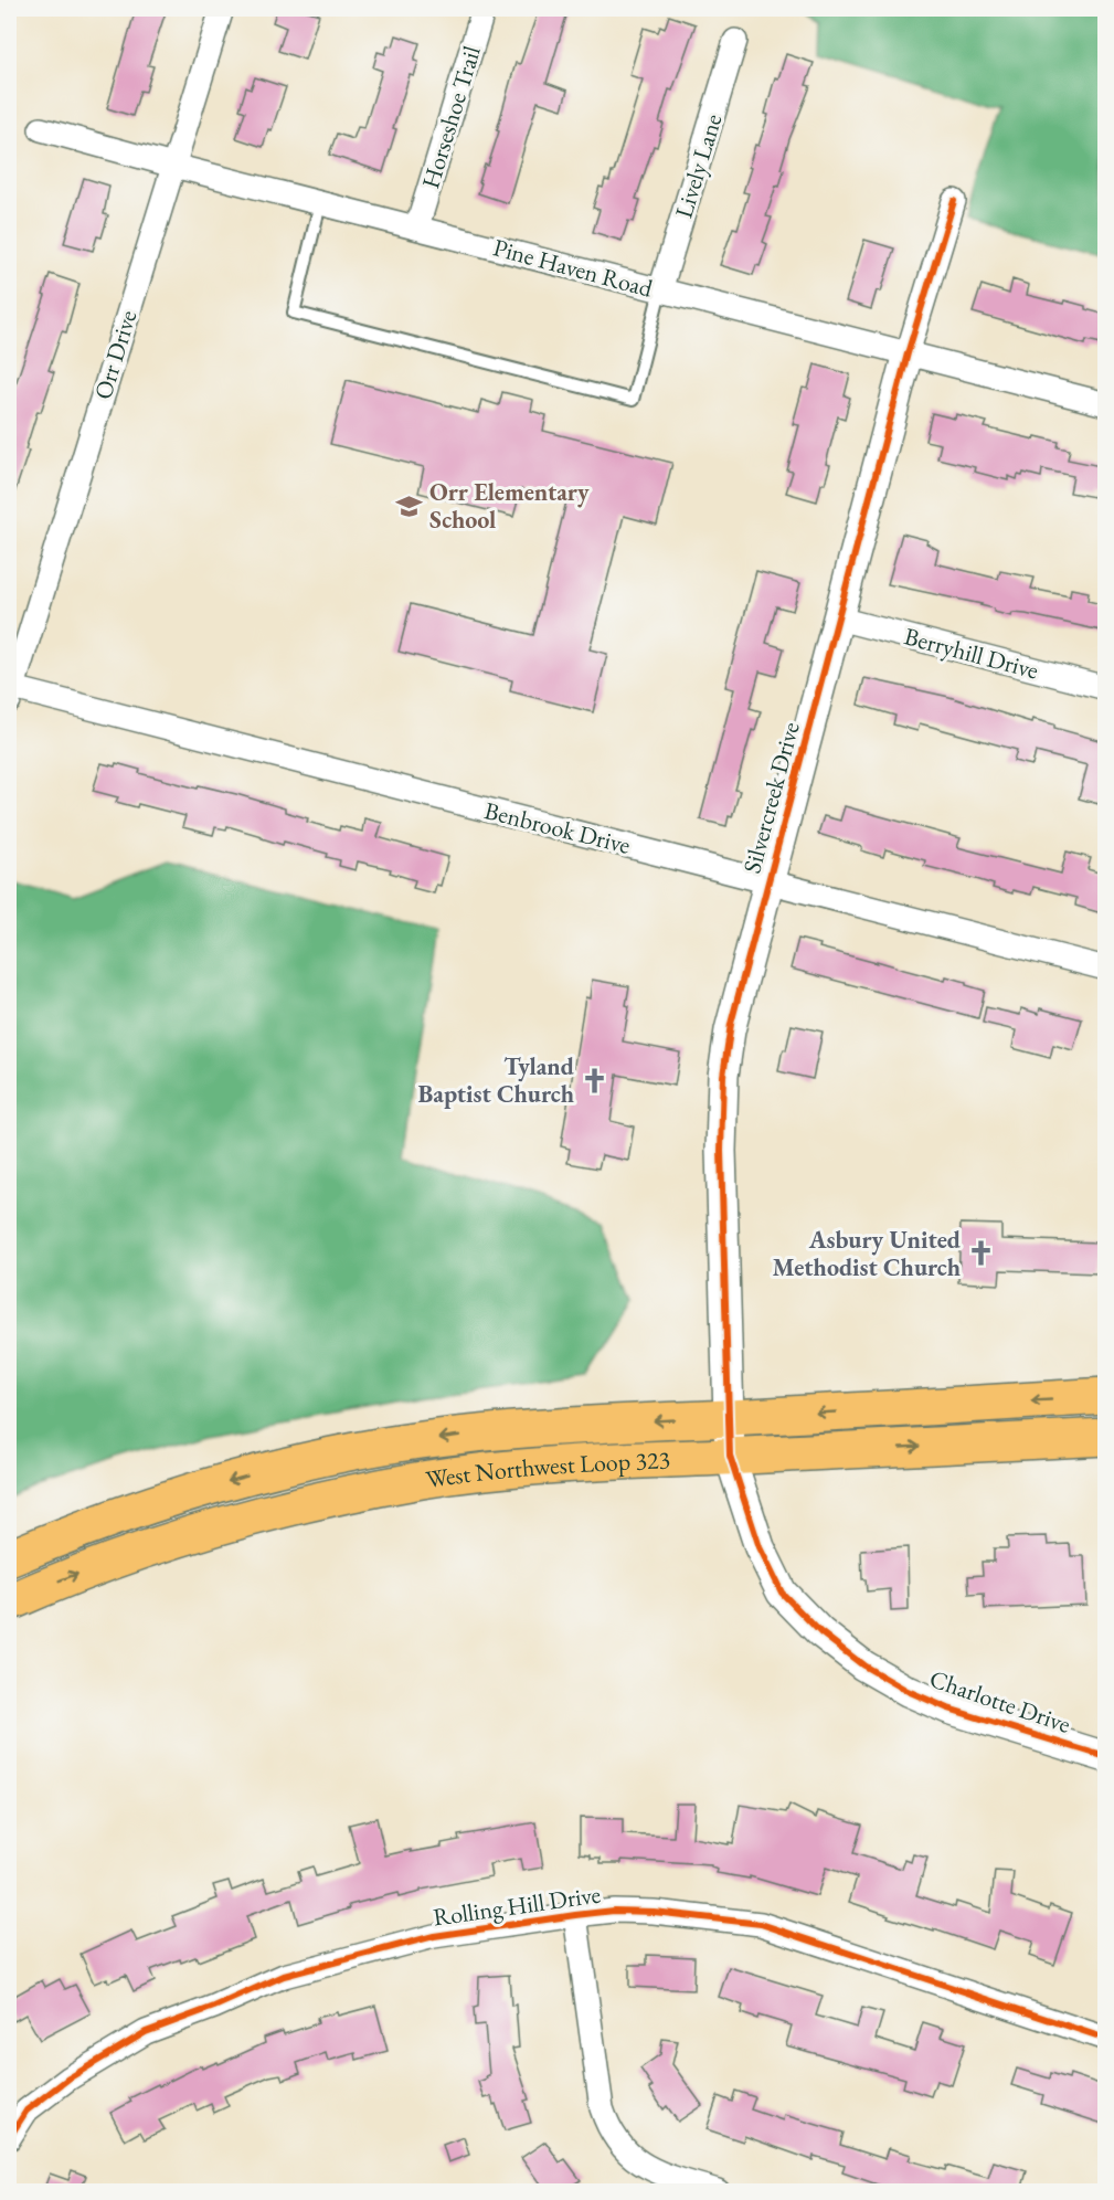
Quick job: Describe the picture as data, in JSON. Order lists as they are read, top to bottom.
{
  "streets": {
    "highway": ["West Northwest Loop 323"],
    "street": [
      "Horseshoe Trail",
      "Lively Lane",
      "Pine Haven Road",
      "Orr Drive",
      "Berryhill Drive",
      "Silvercreek Drive",
      "Benbrook Drive",
      "Charlotte Drive",
      "Rolling Hill Drive"
    ]
  },
  "crossings": [
    ["Horseshoe Trail", "Pine Haven Road"],
    ["Lively Lane", "Pine Haven Road"],
    ["Pine Haven Road", "Orr Drive"],
    ["Pine Haven Road", "Silvercreek Drive"],
    ["Orr Drive", "Benbrook Drive"],
    ["Berryhill Drive", "Silvercreek Drive"],
    ["Silvercreek Drive", "Benbrook Drive"],
    ["Silvercreek Drive", "West Northwest Loop 323"],
    ["Silvercreek Drive", "Charlotte Drive"],
    ["West Northwest Loop 323", "Charlotte Drive"]
  ],
  "places": {
    "school or university": ["Orr Elementary School"],
    "church": ["Tyland Baptist Church", "Asbury United Methodist Church"]
  }
}
